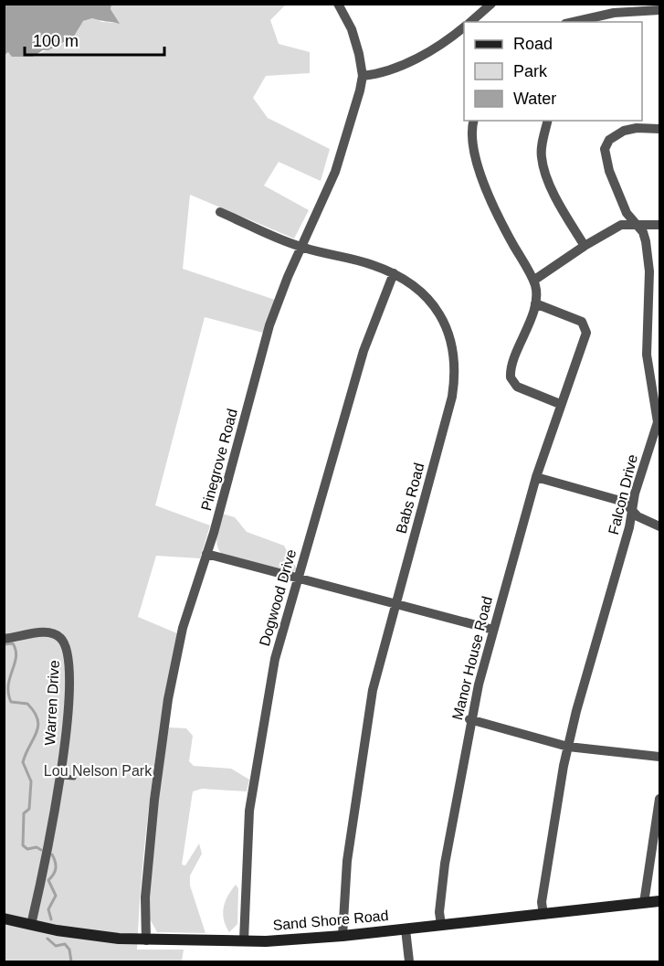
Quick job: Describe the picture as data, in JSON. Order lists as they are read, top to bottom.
{
  "streets": {
    "street": [
      "Pinegrove Road",
      "Falcon Drive",
      "Babs Road",
      "Dogwood Drive",
      "Manor House Road",
      "Warren Drive",
      "Sand Shore Road"
    ]
  },
  "crossings": [
    ["Pinegrove Road", "Babs Road"],
    ["Pinegrove Road", "Sand Shore Road"],
    ["Falcon Drive", "Sand Shore Road"],
    ["Babs Road", "Dogwood Drive"],
    ["Babs Road", "Sand Shore Road"],
    ["Dogwood Drive", "Sand Shore Road"],
    ["Manor House Road", "Sand Shore Road"],
    ["Warren Drive", "Sand Shore Road"]
  ],
  "parks": ["Lou Nelson Park"],
  "legend": ["Road", "Park", "Water"],
  "scale_bar": "100 m"
}
